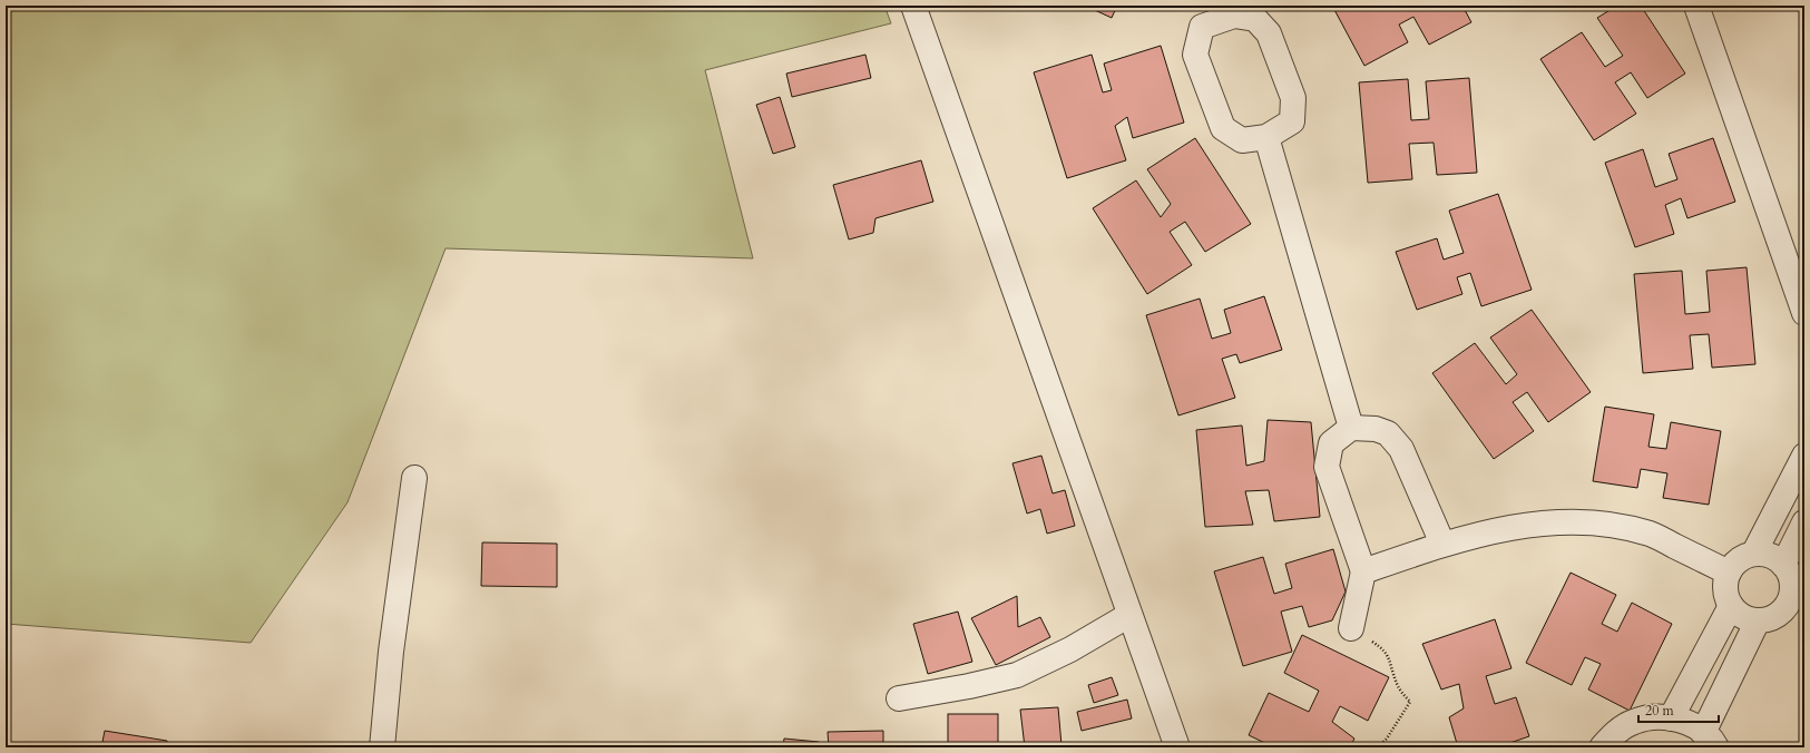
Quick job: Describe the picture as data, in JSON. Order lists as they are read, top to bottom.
{
  "scale_bar": "20 m"
}
